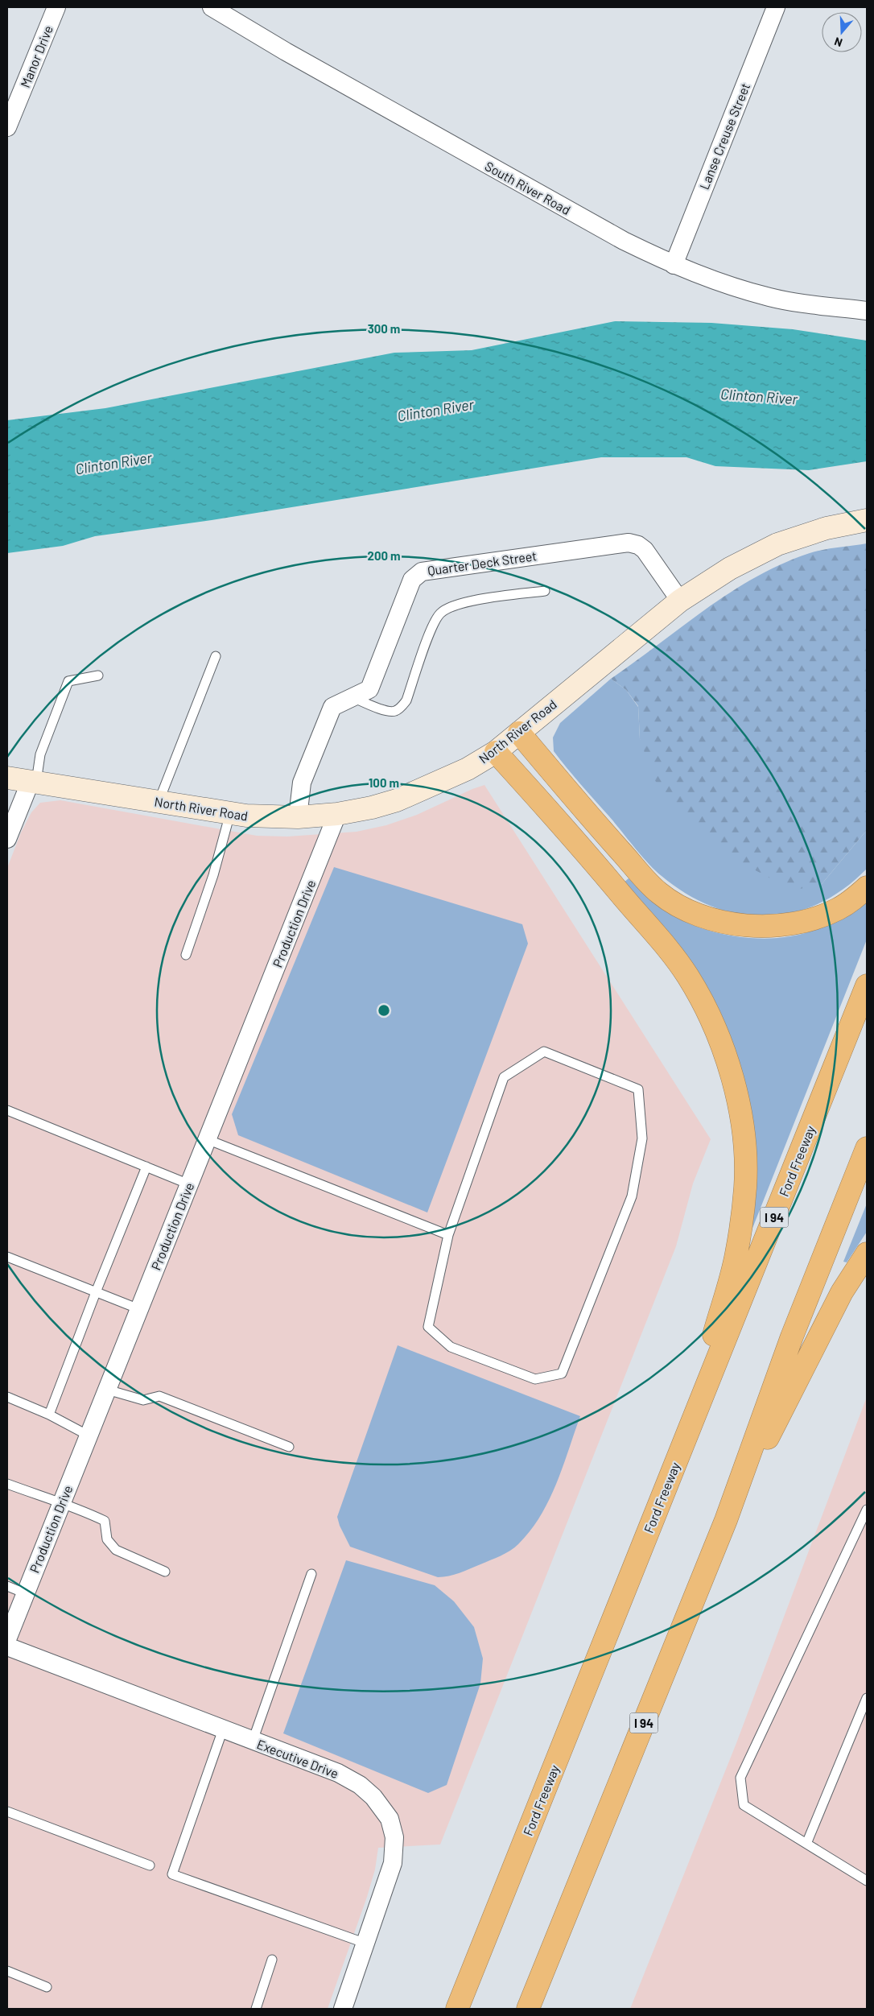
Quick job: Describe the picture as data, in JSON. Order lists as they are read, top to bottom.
{
  "streets": {
    "highway": ["Ford Freeway", "I 94"],
    "street": [
      "Manor Drive",
      "Lanse Creuse Street",
      "South River Road",
      "Quarter Deck Street",
      "North River Road",
      "Production Drive",
      "Executive Drive"
    ]
  },
  "crossings": [
    ["Lanse Creuse Street", "South River Road"],
    ["Quarter Deck Street", "North River Road"],
    ["North River Road", "Production Drive"]
  ],
  "water": ["Clinton River"],
  "north": "bottom",
  "rings": ["300 m", "200 m", "100 m"]
}
